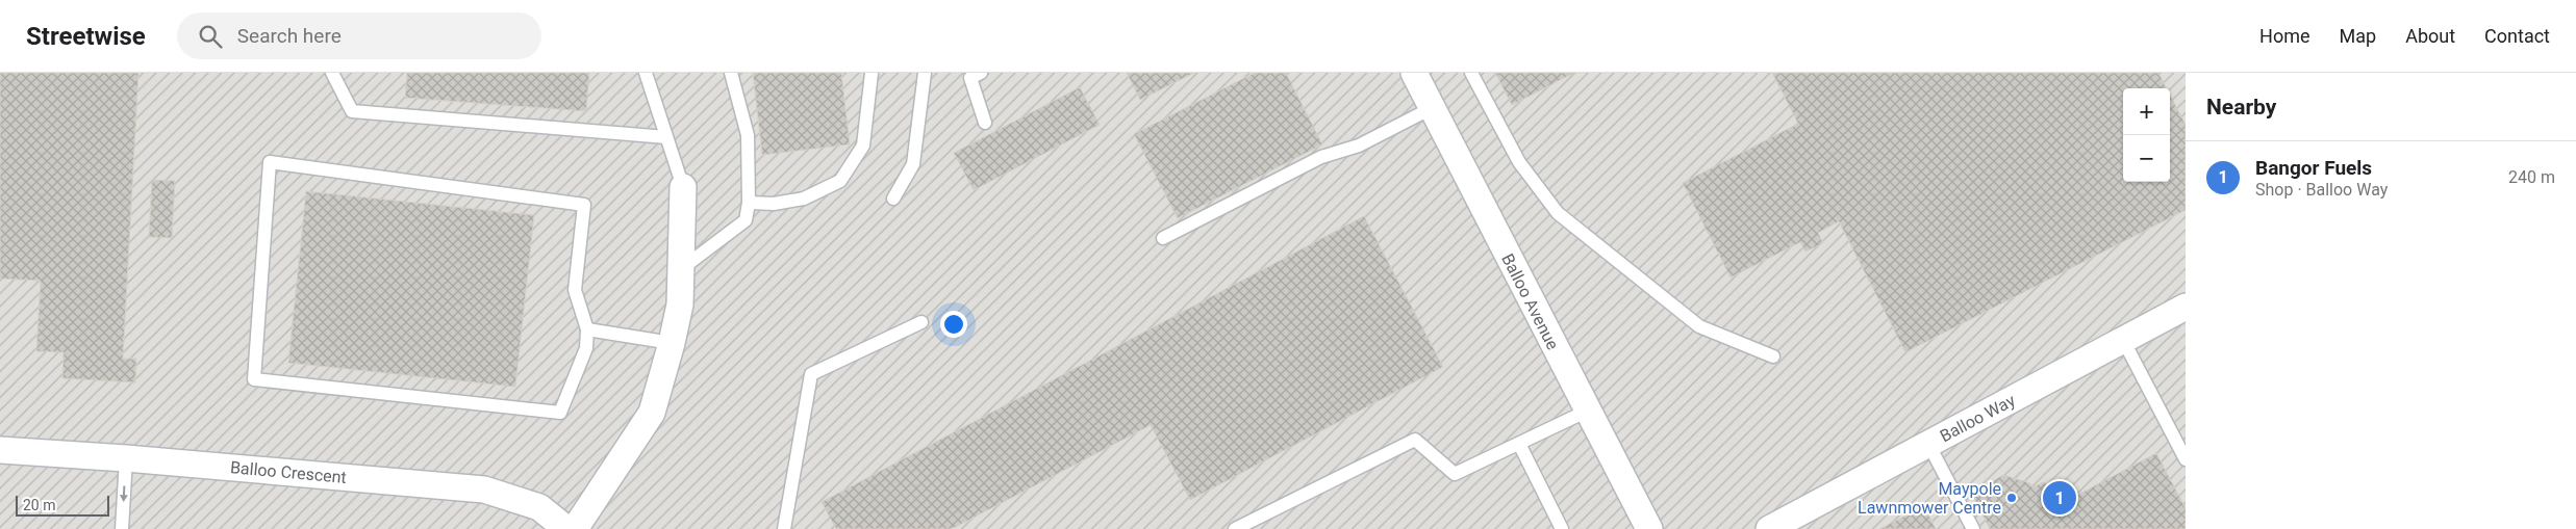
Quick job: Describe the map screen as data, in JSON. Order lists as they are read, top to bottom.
{
  "streets": {
    "street": ["Balloo Avenue", "Balloo Way", "Balloo Crescent"]
  },
  "places": ["Maypole Lawnmower Centre"],
  "scale_bar": "20 m",
  "page": {
    "header": "Streetwise",
    "search": "Search here",
    "nav": [
      "Home",
      "Map",
      "About",
      "Contact"
    ],
    "heading": "Nearby",
    "map_buttons": ["+", "−"],
    "list": [
      {
        "mark": "1",
        "name": "Bangor Fuels",
        "note": "Shop · Balloo Way",
        "value": "240 m"
      }
    ],
    "pins": "1",
    "scale": "20 m"
  }
}
